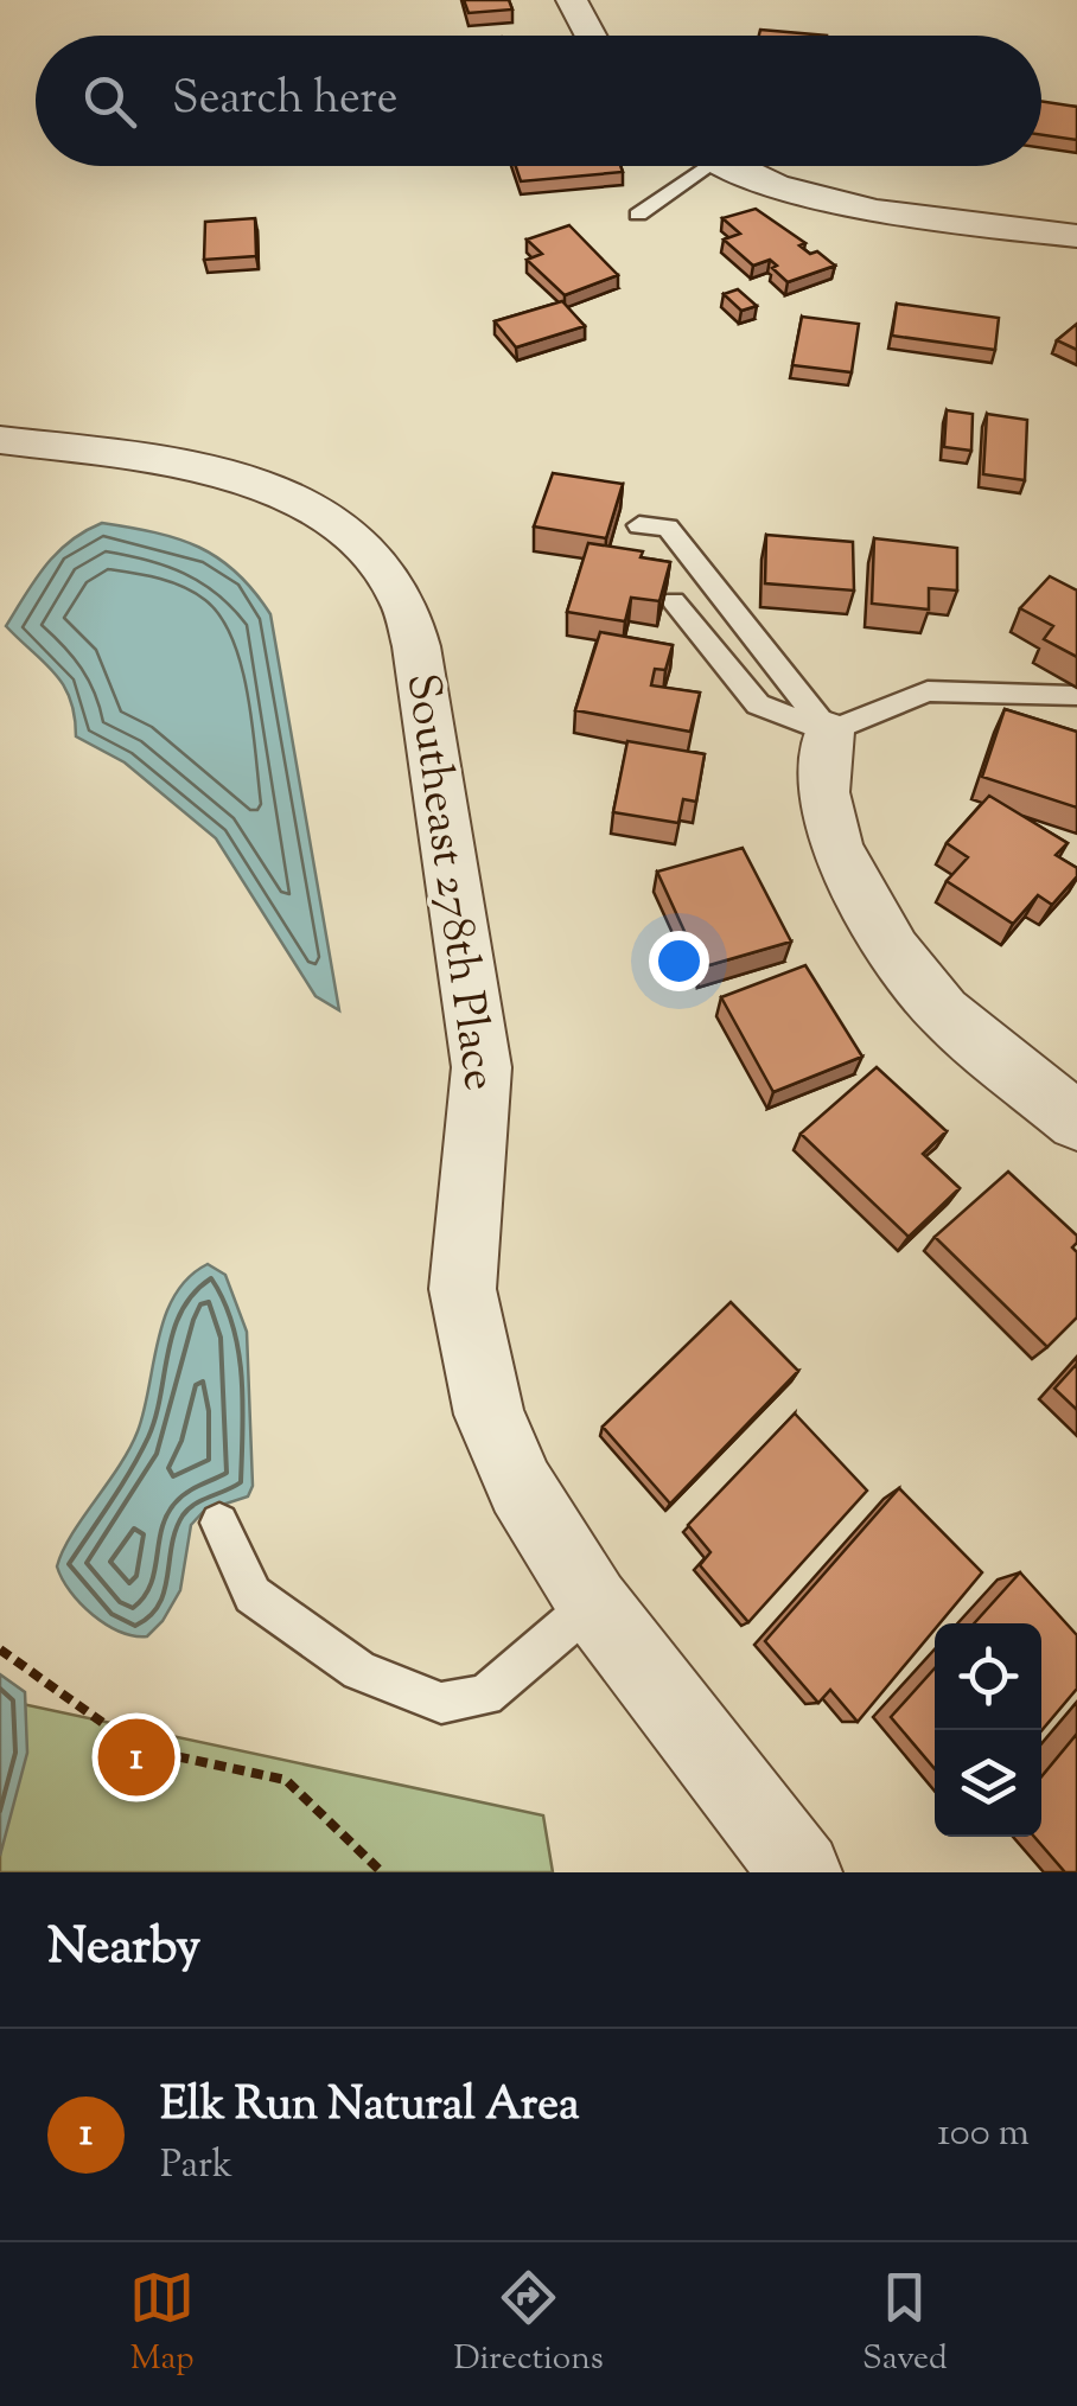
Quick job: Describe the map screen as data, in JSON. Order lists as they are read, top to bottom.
{
  "streets": {
    "street": ["Southeast 278th Place"]
  },
  "page": {
    "search": "Search here",
    "pins": "1",
    "heading": "Nearby",
    "list": [
      {
        "mark": "1",
        "name": "Elk Run Natural Area",
        "note": "Park",
        "value": "100 m"
      }
    ],
    "nav": ["Map", "Directions", "Saved"]
  }
}
